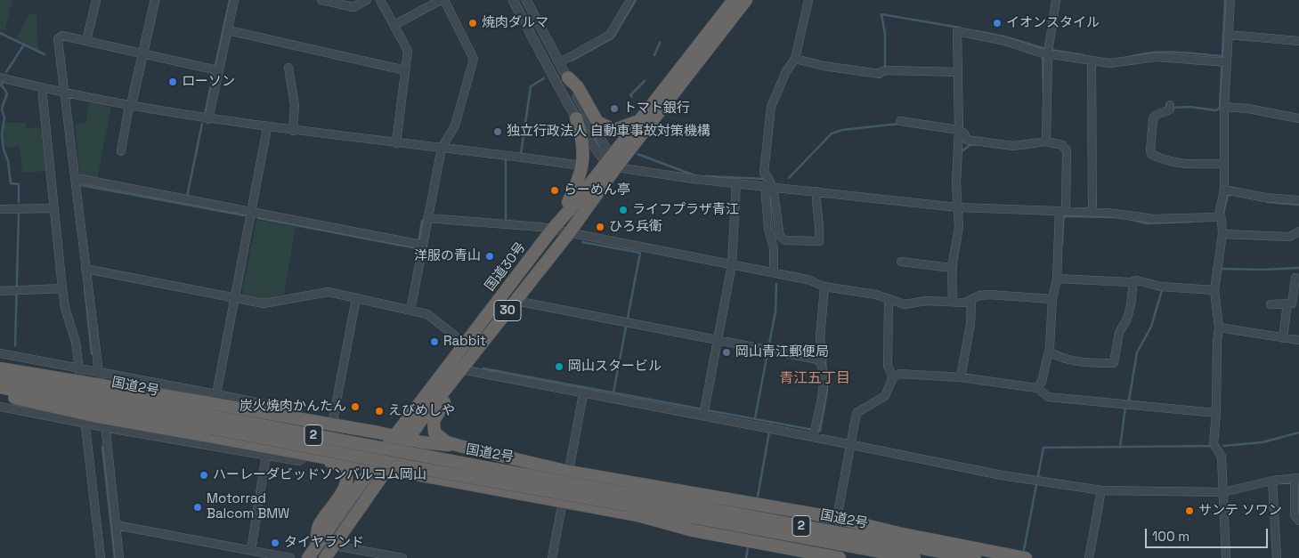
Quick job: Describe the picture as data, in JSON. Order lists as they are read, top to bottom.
{
  "streets": {
    "highway": [
      "国道30号",
      "30",
      "国道2号",
      "2"
    ]
  },
  "districts": ["青江五丁目"],
  "places": [
    "焼肉ダルマ",
    "イオンスタイル",
    "ローソン",
    "トマト銀行",
    "独立行政法人 自動車事故対策機構",
    "らーめん亭",
    "ライフプラザ青江",
    "ひろ兵衛",
    "洋服の青山",
    "Rabbit",
    "岡山青江郵便局",
    "岡山スタービル",
    "炭火焼肉かんたん",
    "えびめしや",
    "ハーレーダビッドソンバルコム岡山",
    "Motorrad Balcom BMW",
    "サンテ ソワン",
    "タイヤランド"
  ],
  "scale_bar": "100 m"
}
